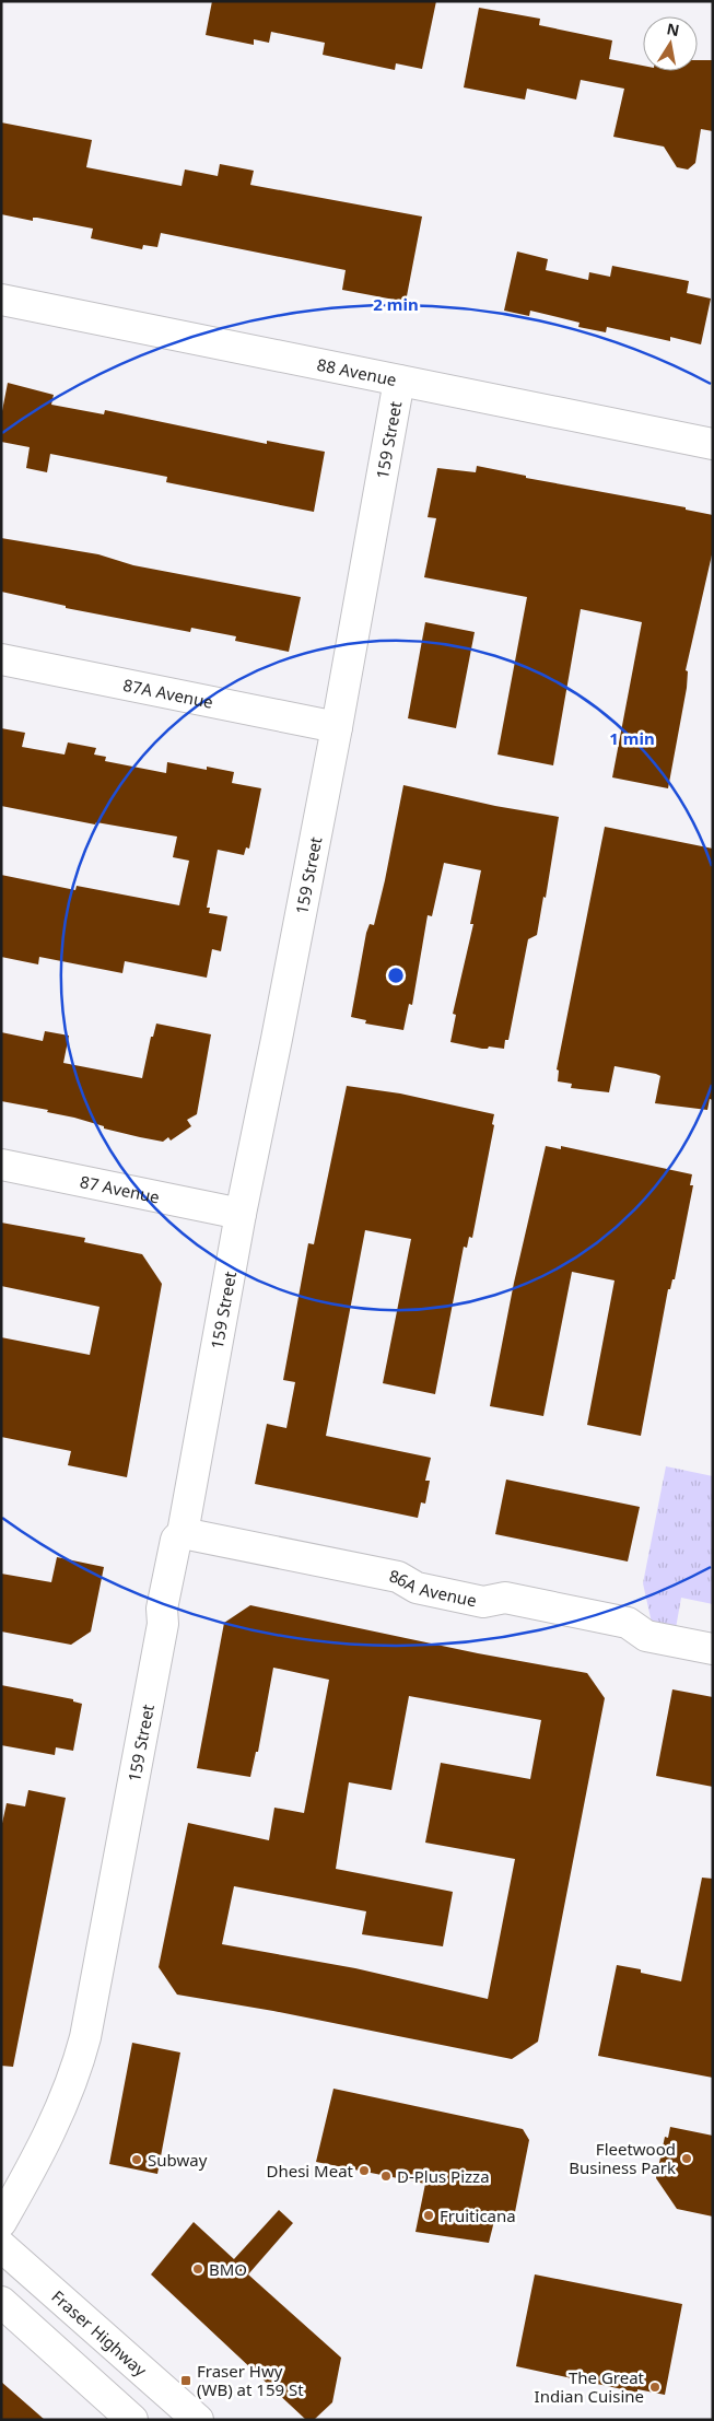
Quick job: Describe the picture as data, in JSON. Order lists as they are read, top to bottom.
{
  "streets": {
    "street": [
      "88 Avenue",
      "159 Street",
      "87A Avenue",
      "87 Avenue",
      "86A Avenue",
      "Fraser Highway"
    ]
  },
  "crossings": [
    ["88 Avenue", "159 Street"],
    ["159 Street", "87A Avenue"],
    ["159 Street", "87 Avenue"],
    ["159 Street", "86A Avenue"]
  ],
  "places": {
    "other": [
      "Fleetwood Business Park",
      "Subway",
      "Dhesi Meat",
      "D-Plus Pizza",
      "Fruiticana",
      "BMO",
      "The Great Indian Cuisine"
    ],
    "transit": ["Fraser Hwy (WB) at 159 St"]
  },
  "north": "top",
  "rings": ["2 min", "1 min"]
}
